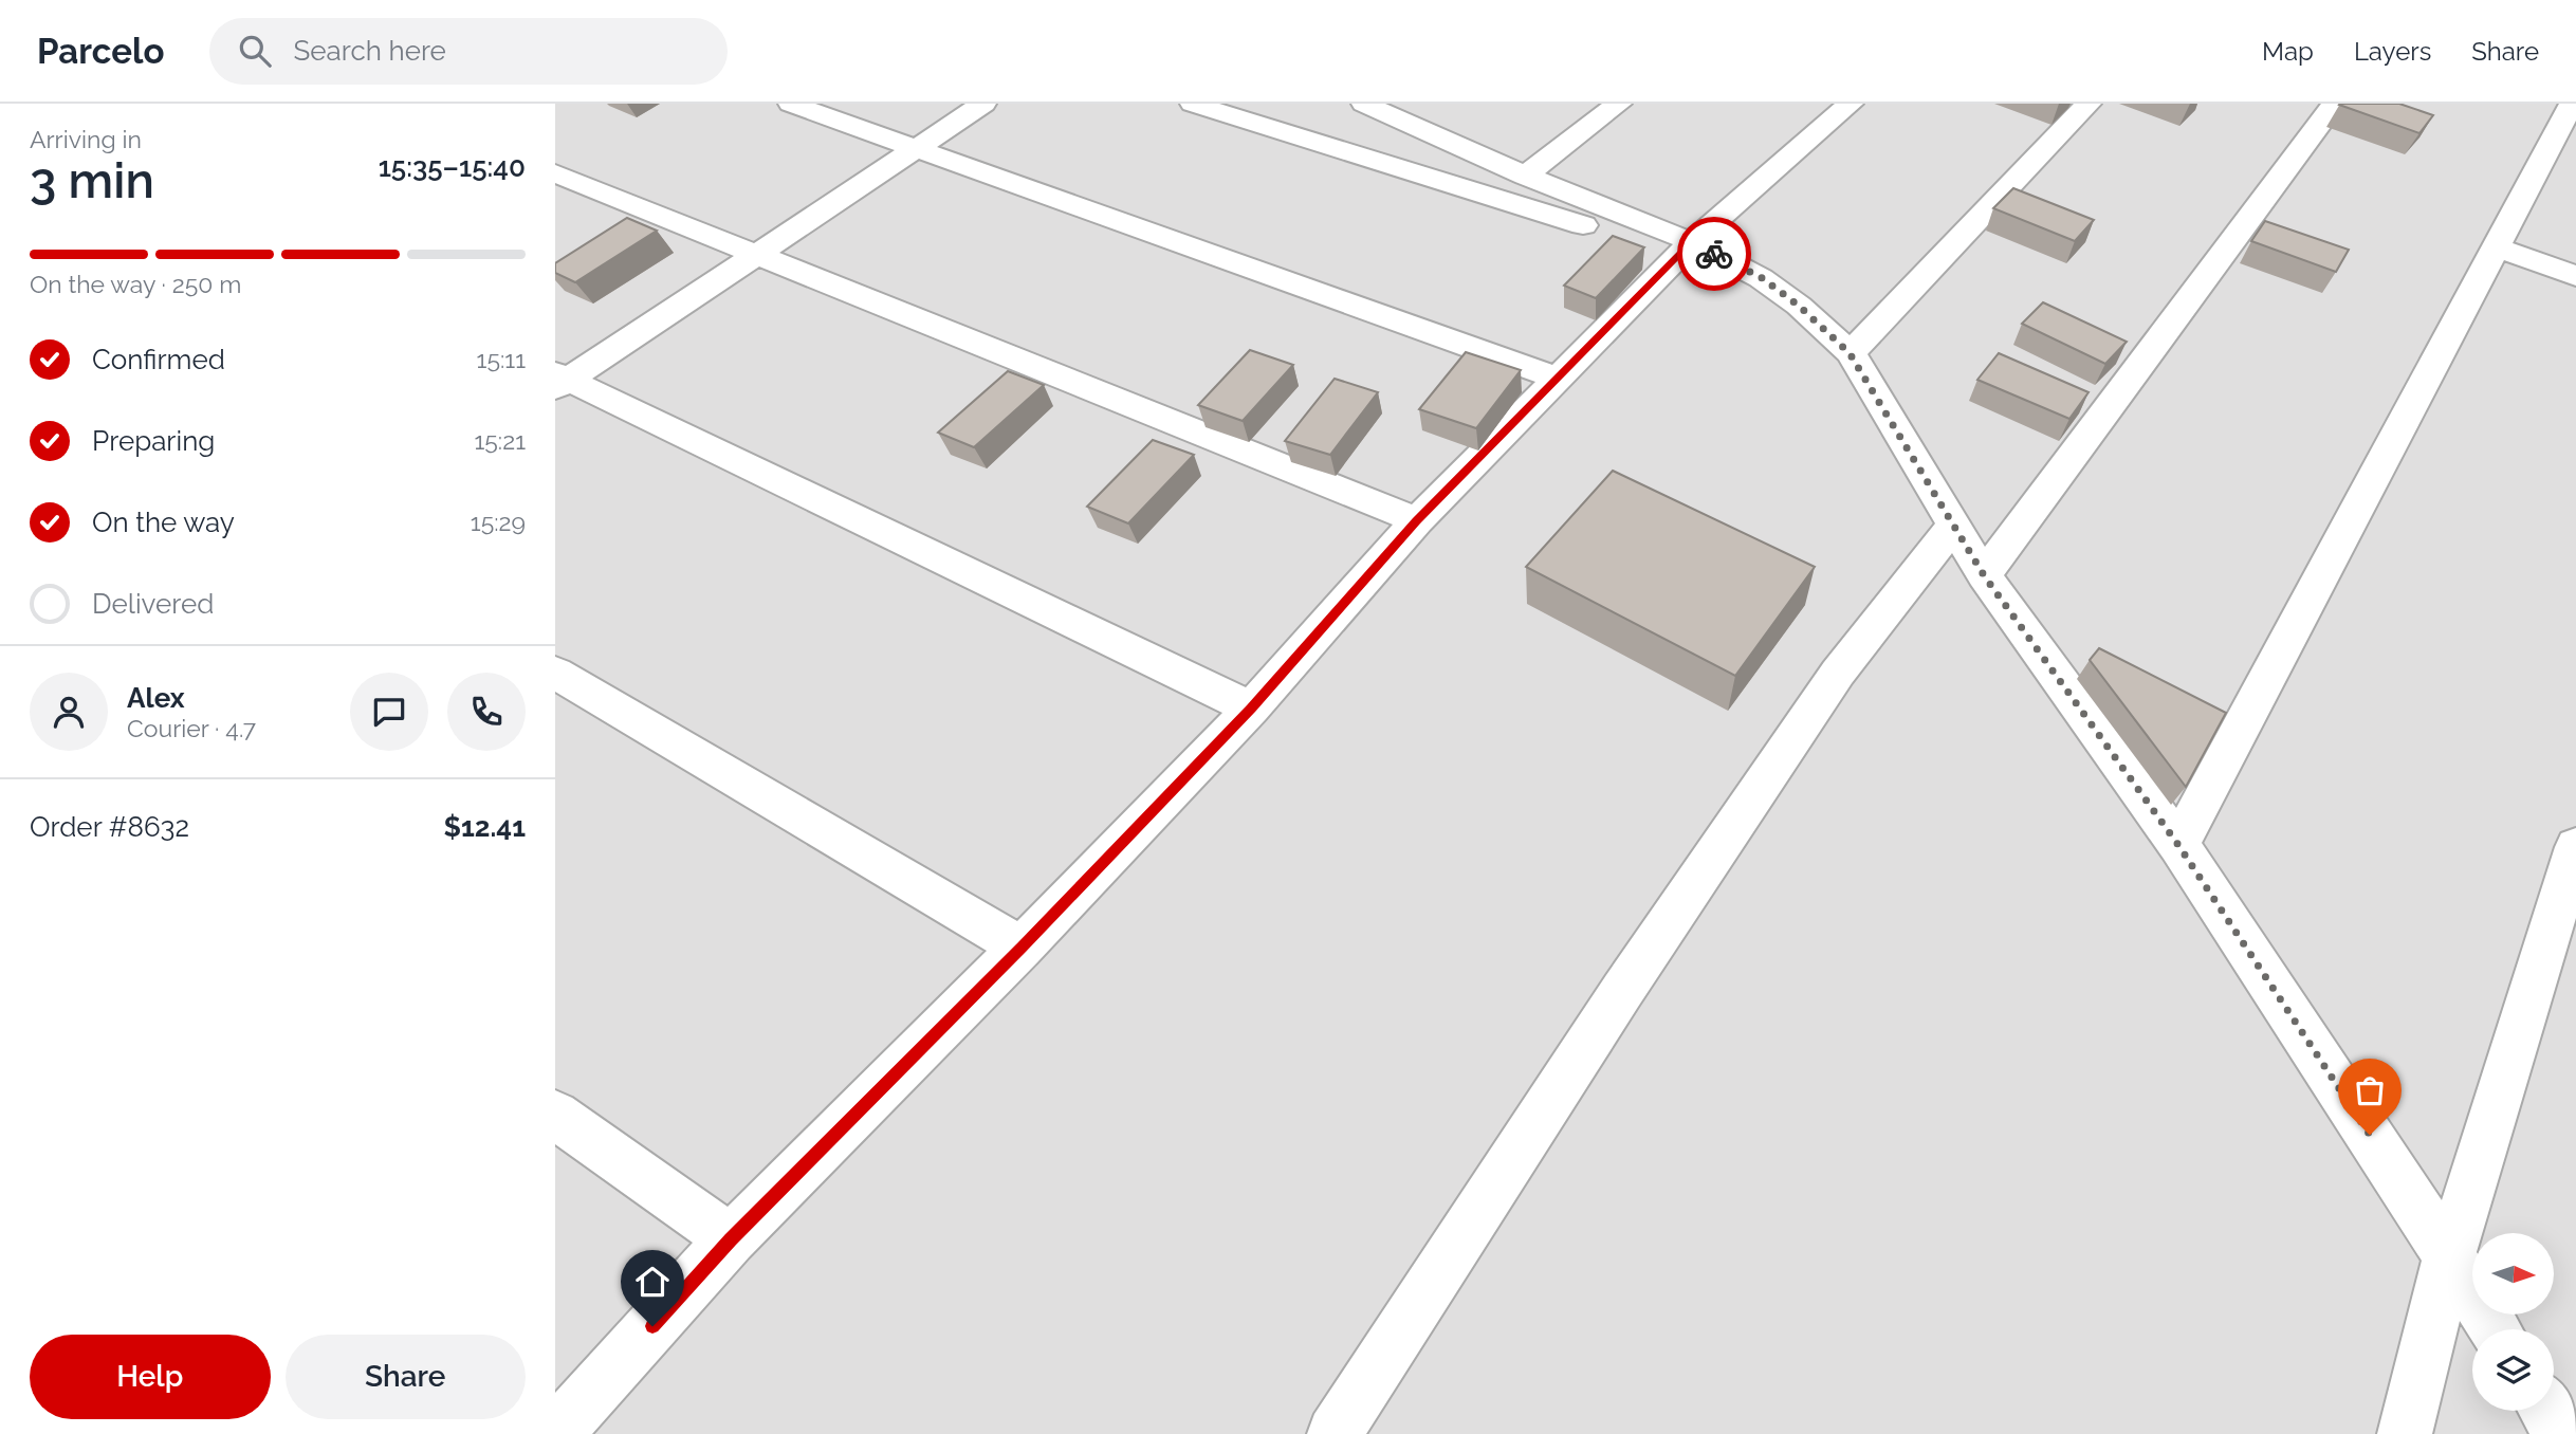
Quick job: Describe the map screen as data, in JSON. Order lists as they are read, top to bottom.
{
  "north": "right",
  "page": {
    "header": "Parcelo",
    "search": "Search here",
    "nav": ["Map", "Layers", "Share"],
    "heading": ["3 min", "Arriving in", "15:35–15:40"],
    "panel": [
      "Alex",
      "Courier · 4.7",
      "Order #8632",
      "$12.41"
    ],
    "bar": "On the way · 250 m",
    "list": [
      ["Confirmed", "15:11"],
      ["Preparing", "15:21"],
      ["On the way", "15:29"],
      "Delivered"
    ],
    "buttons": ["Help", "Share"]
  }
}
